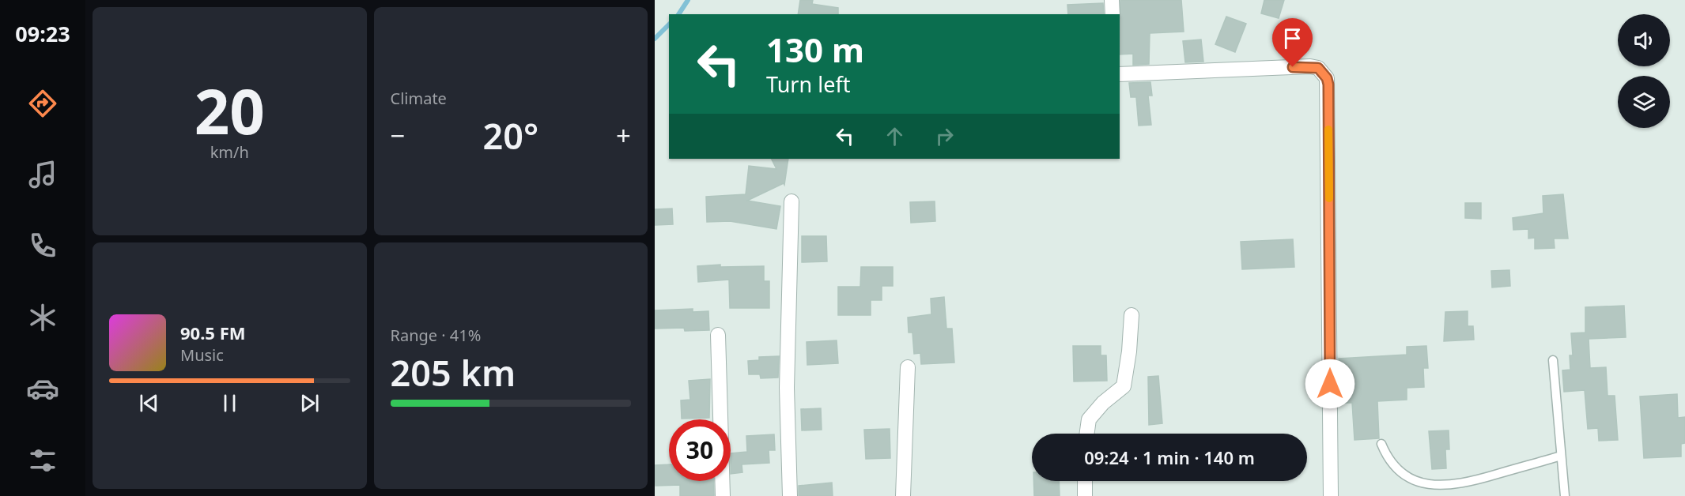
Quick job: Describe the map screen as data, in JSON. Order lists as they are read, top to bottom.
{
  "page": {
    "tabs": "09:23",
    "tile": [
      ["20", "km/h"],
      "Climate",
      ["Range · 41%", "205 km"]
    ],
    "turn": ["130 m", "Turn left"],
    "heat": ["−", "20°", "+"],
    "song": ["90.5 FM", "Music"],
    "limit": "30",
    "trip": "09:24 · 1 min · 140 m"
  }
}
